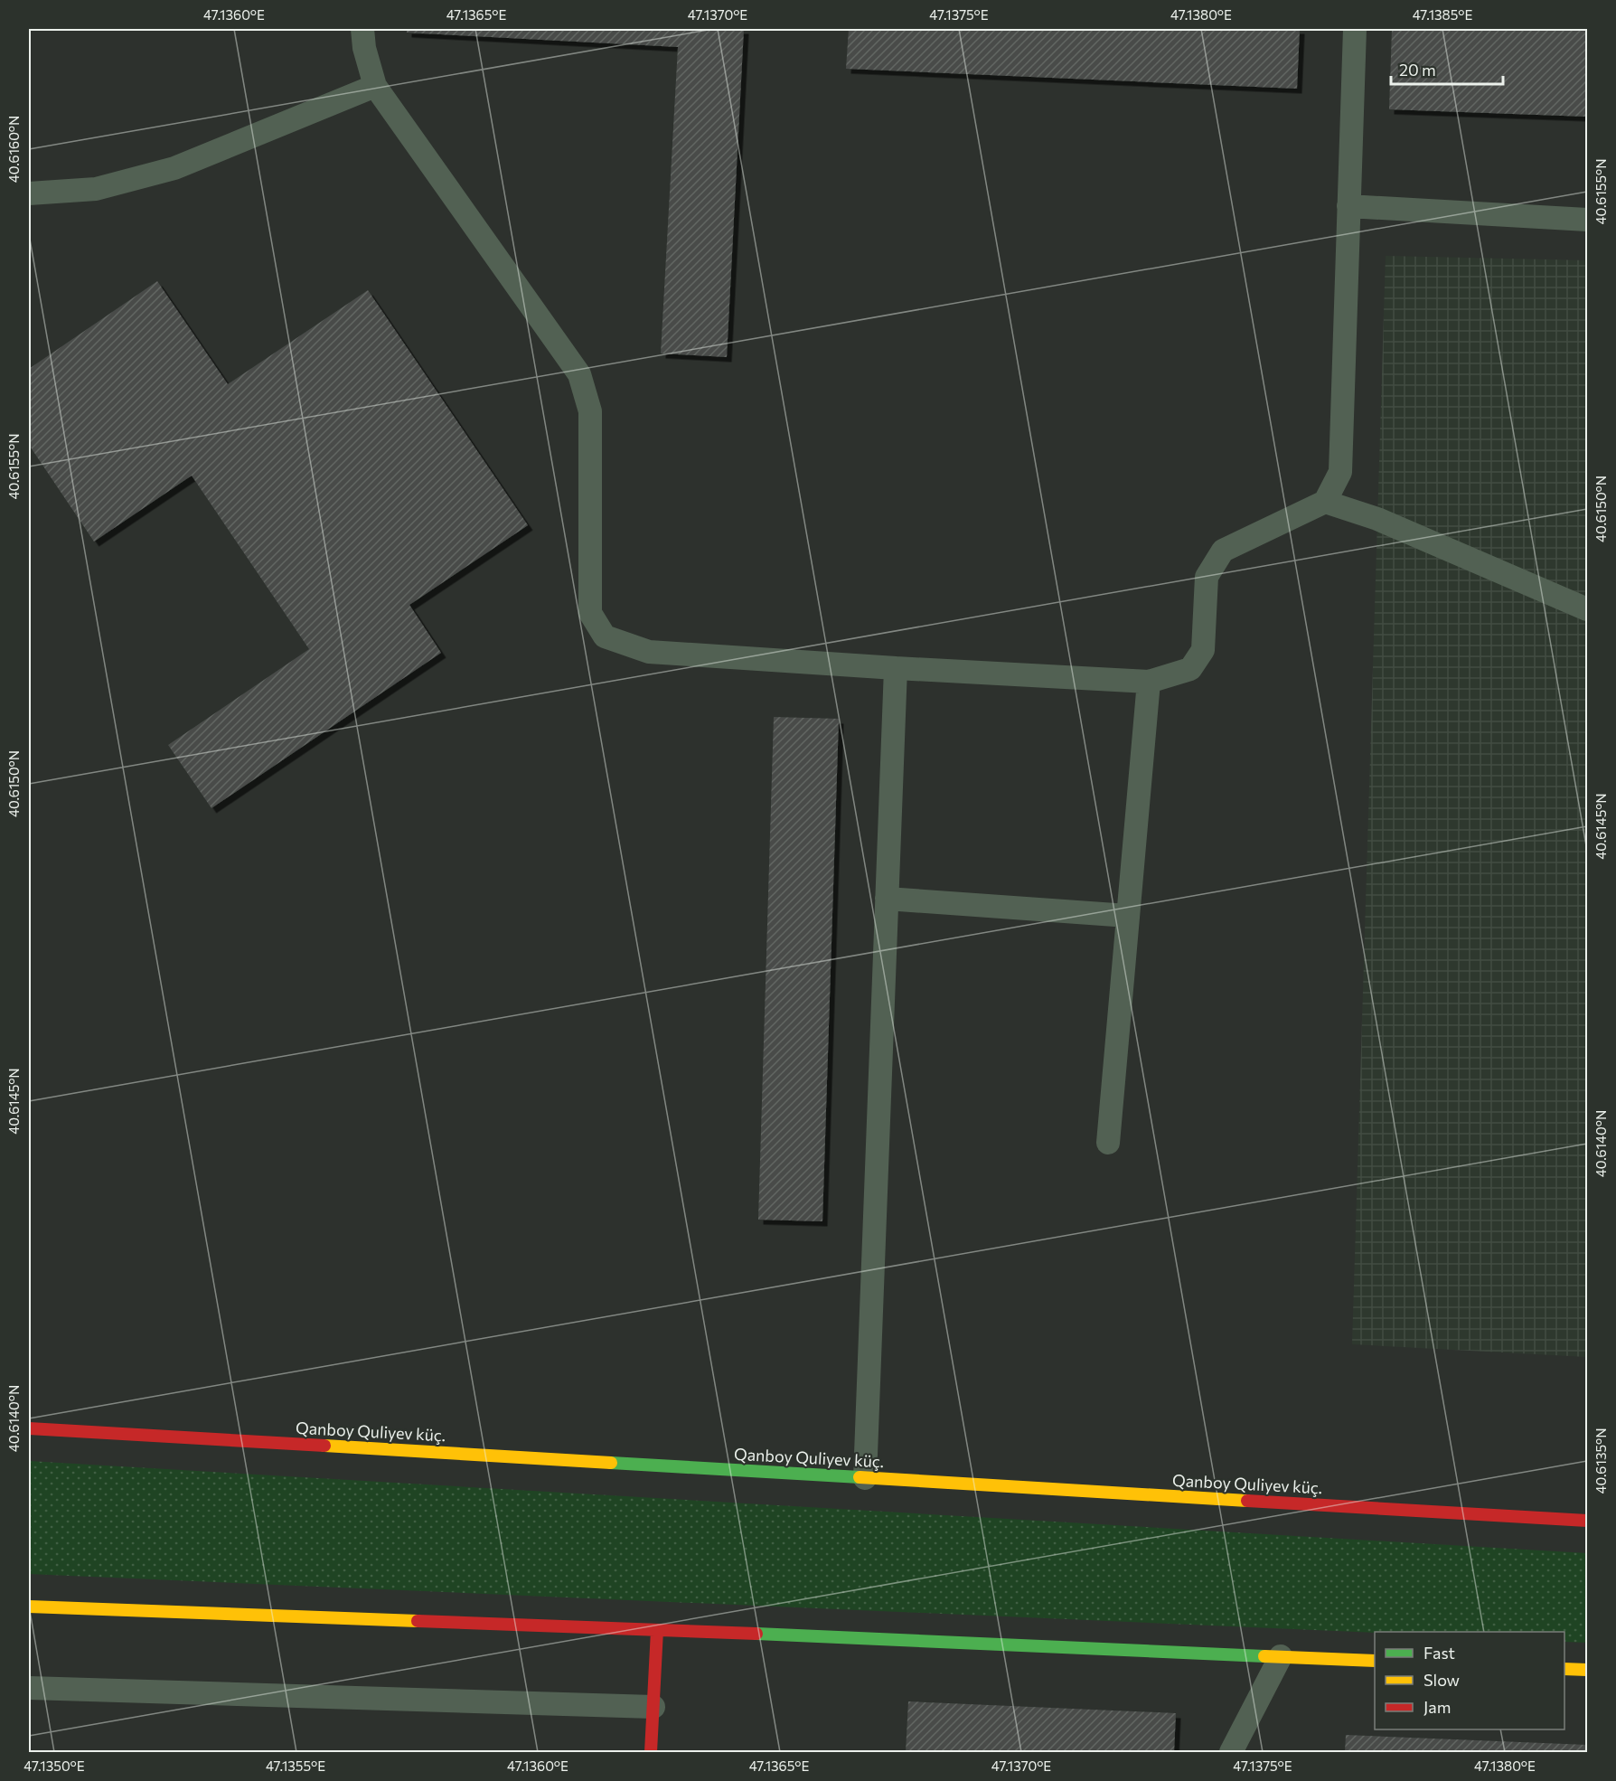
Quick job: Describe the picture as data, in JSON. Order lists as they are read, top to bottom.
{
  "streets": {
    "street": ["Qanboy Quliyev küç."]
  },
  "legend": ["Fast", "Slow", "Jam"],
  "scale_bar": "20 m",
  "coordinates": [
    "47.1360°E",
    "47.1365°E",
    "47.1370°E",
    "47.1375°E",
    "47.1380°E",
    "47.1385°E",
    "40.6160°N",
    "40.6155°N",
    "40.6150°N",
    "40.6145°N",
    "40.6140°N",
    "40.6135°N",
    "47.1350°E",
    "47.1355°E"
  ]
}
